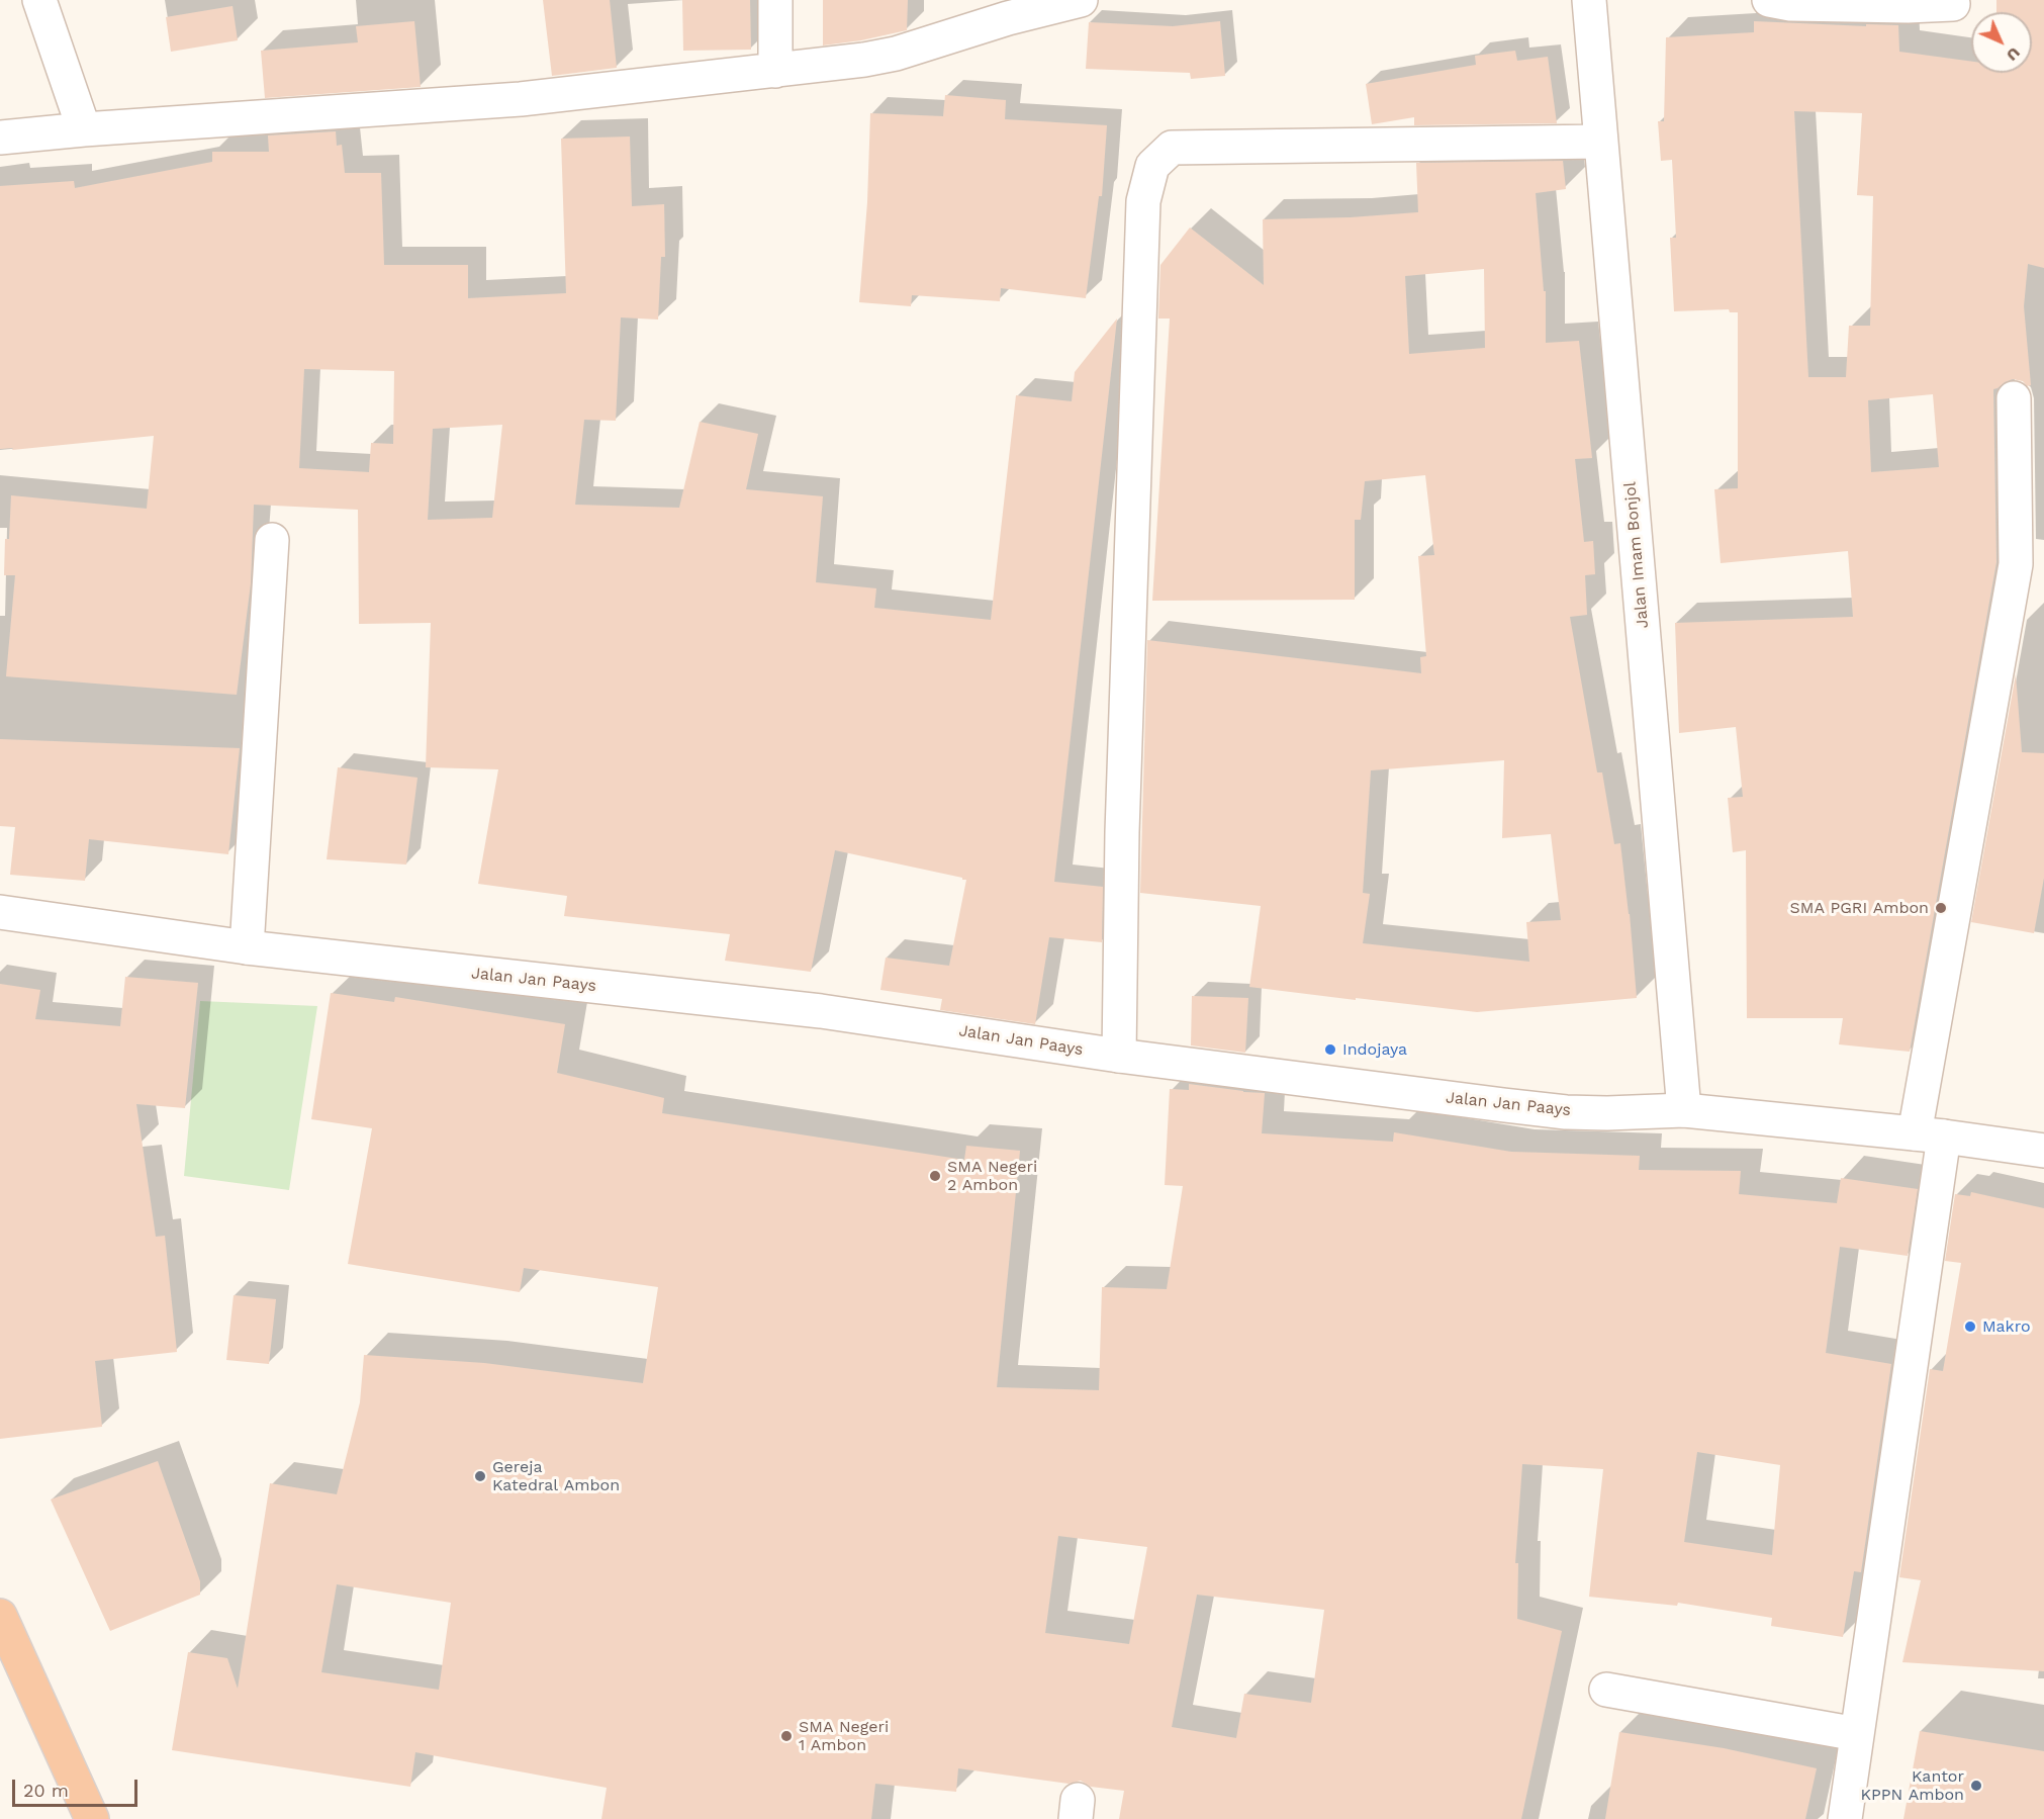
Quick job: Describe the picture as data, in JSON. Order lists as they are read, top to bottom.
{
  "streets": {
    "street": ["Jalan Imam Bonjol", "Jalan Jan Paays"]
  },
  "crossings": [
    ["Jalan Imam Bonjol", "Jalan Jan Paays"]
  ],
  "places": [
    "SMA PGRI Ambon",
    "Indojaya",
    "SMA Negeri 2 Ambon",
    "Makro",
    "Gereja Katedral Ambon",
    "SMA Negeri 1 Ambon",
    "Kantor KPPN Ambon"
  ],
  "scale_bar": "20 m",
  "north": "bottom right"
}
